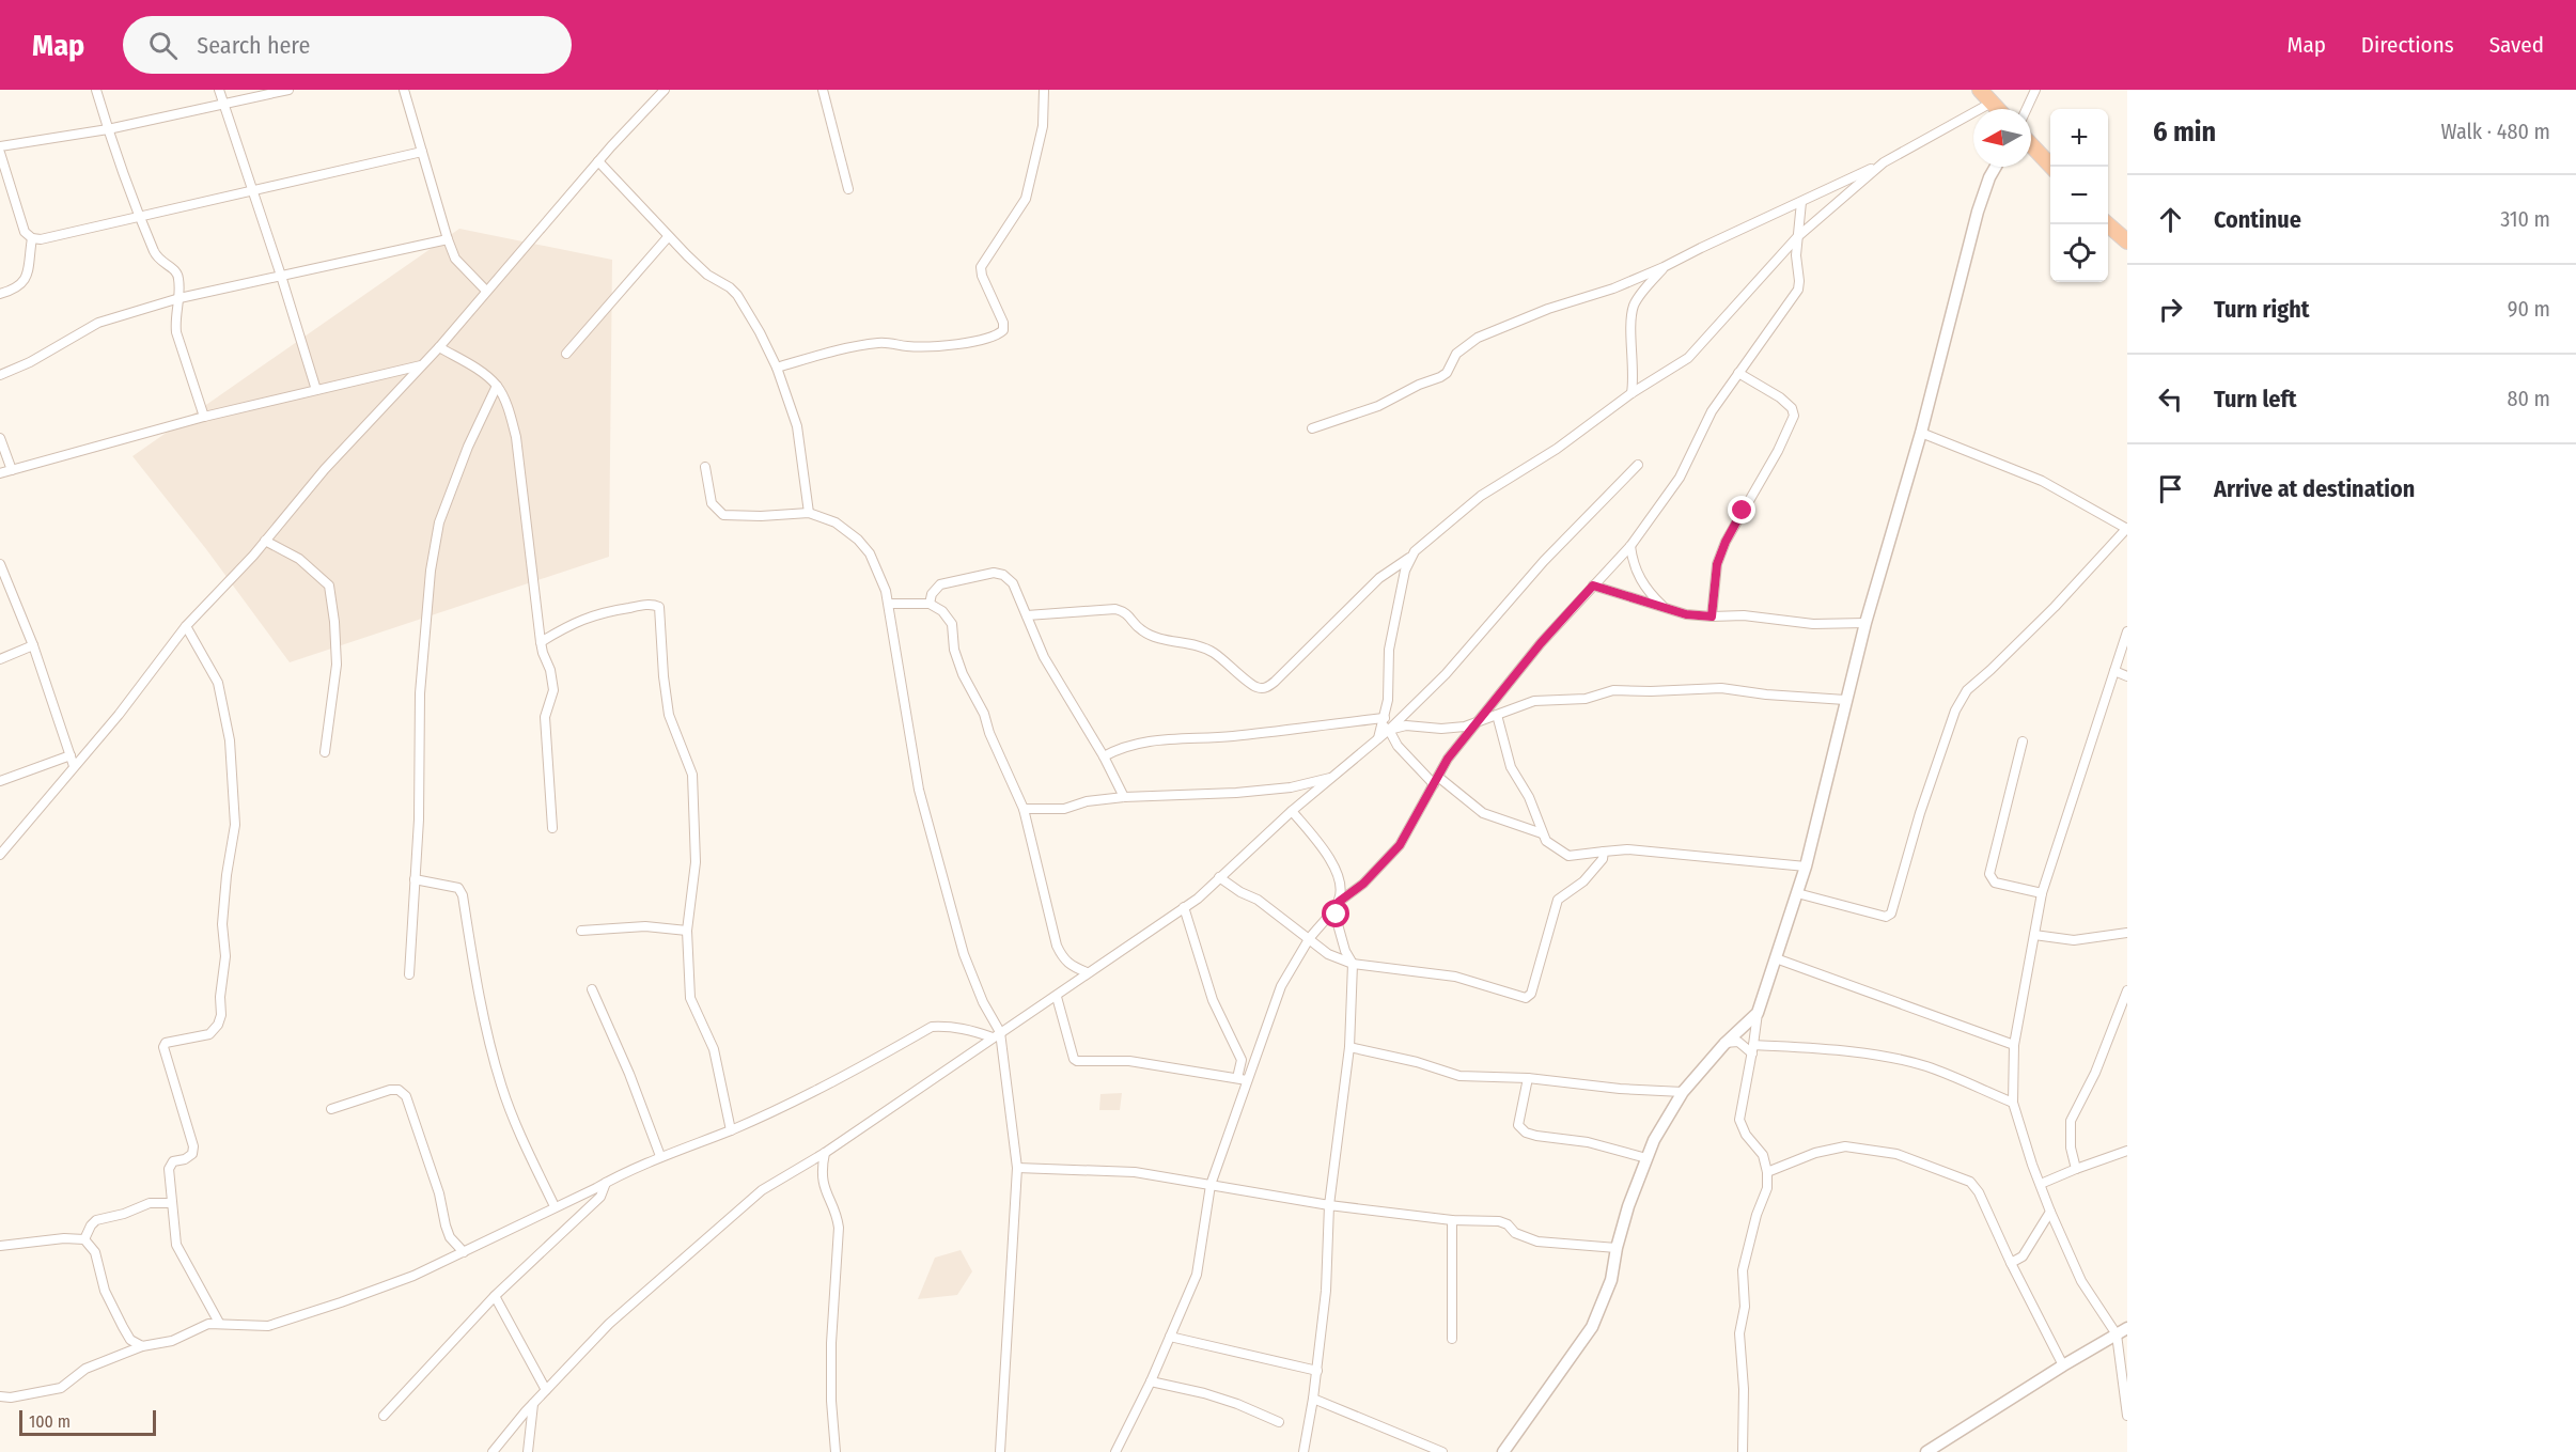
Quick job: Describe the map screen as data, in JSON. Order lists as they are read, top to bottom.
{
  "scale_bar": "100 m",
  "north": "left",
  "page": {
    "header": "Map",
    "search": "Search here",
    "nav": ["Map", "Directions", "Saved"],
    "heading": ["6 min", "Walk · 480 m"],
    "map_buttons": ["+", "−"],
    "list": [
      ["Continue", "310 m"],
      ["Turn right", "90 m"],
      ["Turn left", "80 m"],
      "Arrive at destination"
    ],
    "scale": "100 m"
  }
}
